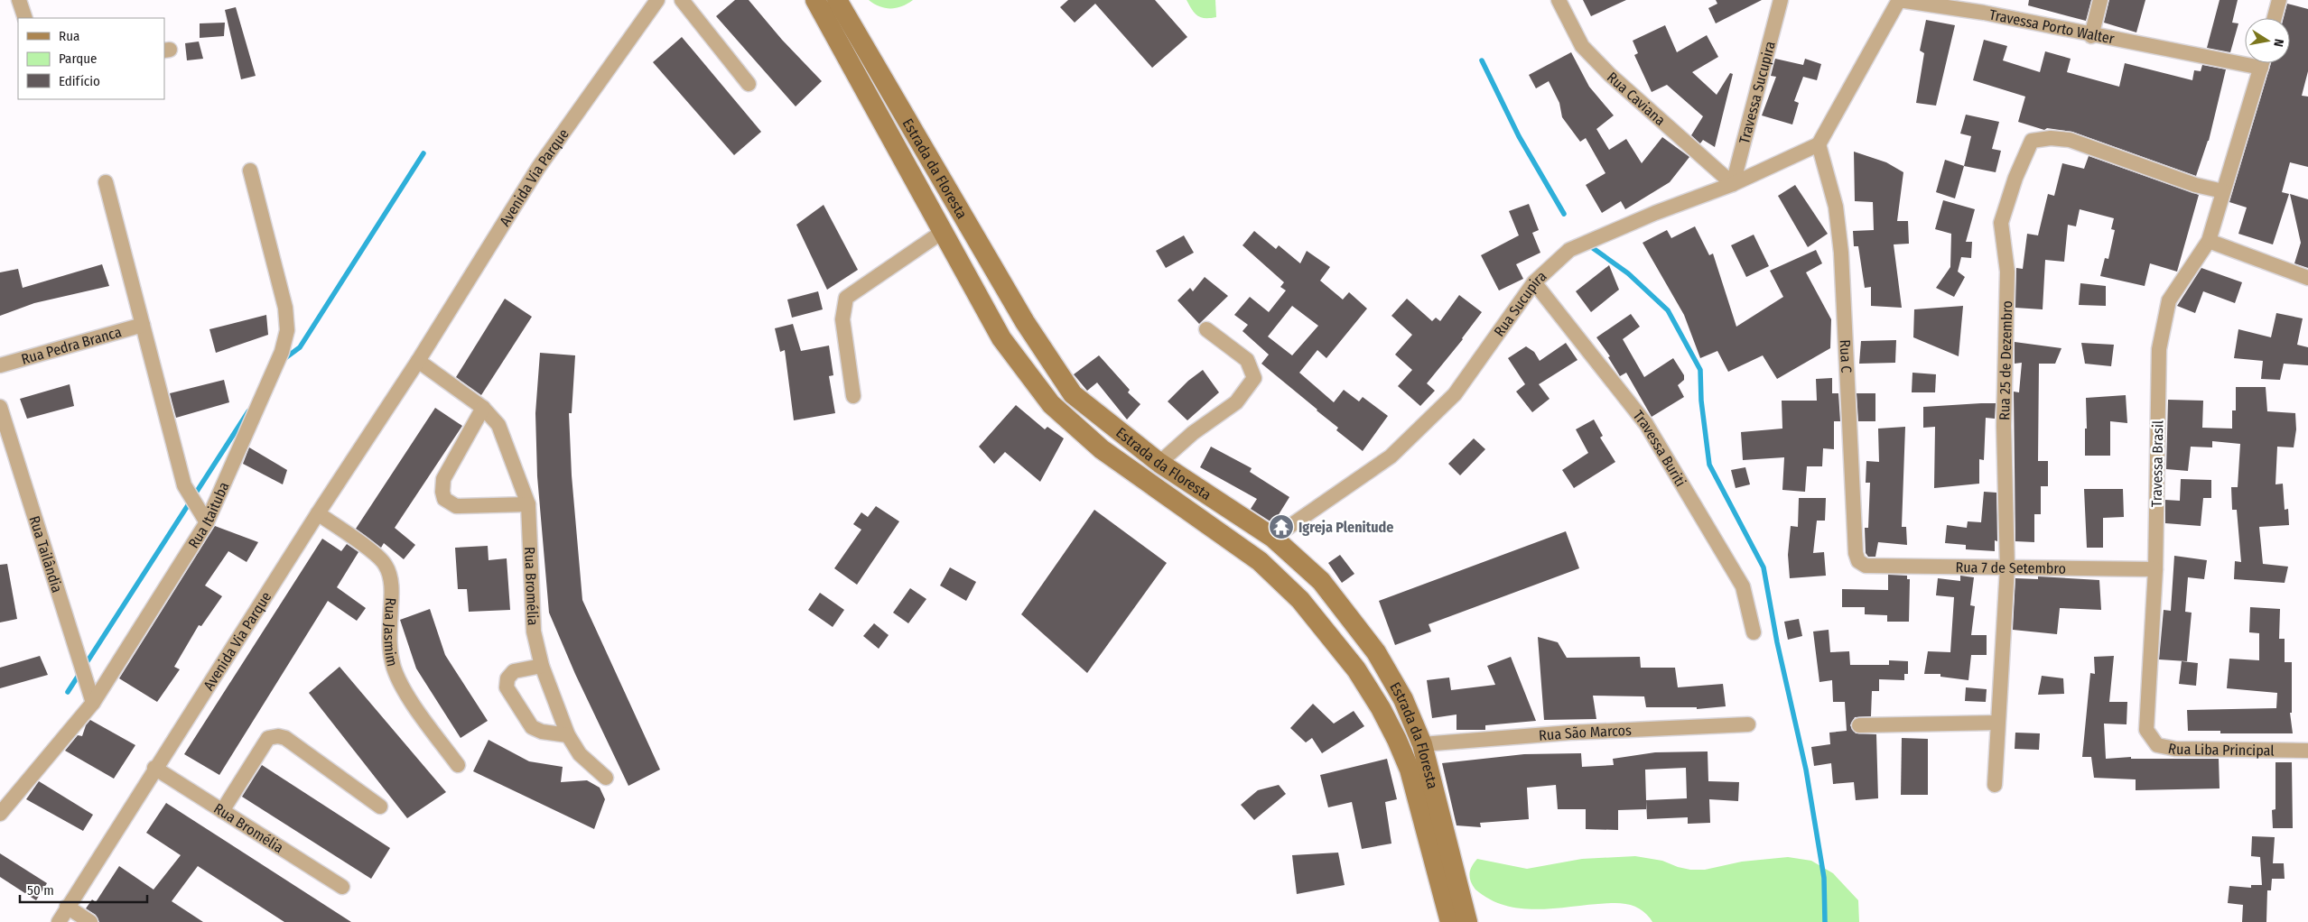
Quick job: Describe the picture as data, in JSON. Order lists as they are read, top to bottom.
{
  "streets": {
    "main road": ["Estrada da Floresta"],
    "street": [
      "Travessa Porto Walter",
      "Travessa Sucupira",
      "Rua Caviana",
      "Avenida Via Parque",
      "Rua Sucupira",
      "Rua Pedra Branca",
      "Rua C",
      "Rua 25 de Dezembro",
      "Travessa Buriti",
      "Travessa Brasil",
      "Rua Itaituba",
      "Rua Tailândia",
      "Rua 7 de Setembro",
      "Rua Bromélia",
      "Rua Jasmim",
      "Rua São Marcos",
      "Rua Liba Principal"
    ]
  },
  "crossings": [
    ["Travessa Porto Walter", "Rua Sucupira"],
    ["Travessa Porto Walter", "Rua C"],
    ["Travessa Sucupira", "Rua Caviana"],
    ["Travessa Sucupira", "Rua Sucupira"],
    ["Rua Caviana", "Rua Sucupira"],
    ["Estrada da Floresta", "Rua Sucupira"],
    ["Estrada da Floresta", "Rua São Marcos"],
    ["Avenida Via Parque", "Rua Bromélia"],
    ["Avenida Via Parque", "Rua Jasmim"],
    ["Rua Sucupira", "Rua C"],
    ["Rua Sucupira", "Travessa Buriti"],
    ["Rua C", "Rua 7 de Setembro"],
    ["Rua 25 de Dezembro", "Travessa Brasil"],
    ["Rua 25 de Dezembro", "Rua 7 de Setembro"],
    ["Travessa Brasil", "Rua 7 de Setembro"],
    ["Travessa Brasil", "Rua Liba Principal"],
    ["Rua Itaituba", "Rua Tailândia"]
  ],
  "places": {
    "temple": ["Igreja Plenitude"]
  },
  "legend": ["Rua", "Parque", "Edifício"],
  "scale_bar": "50 m",
  "north": "right"
}
